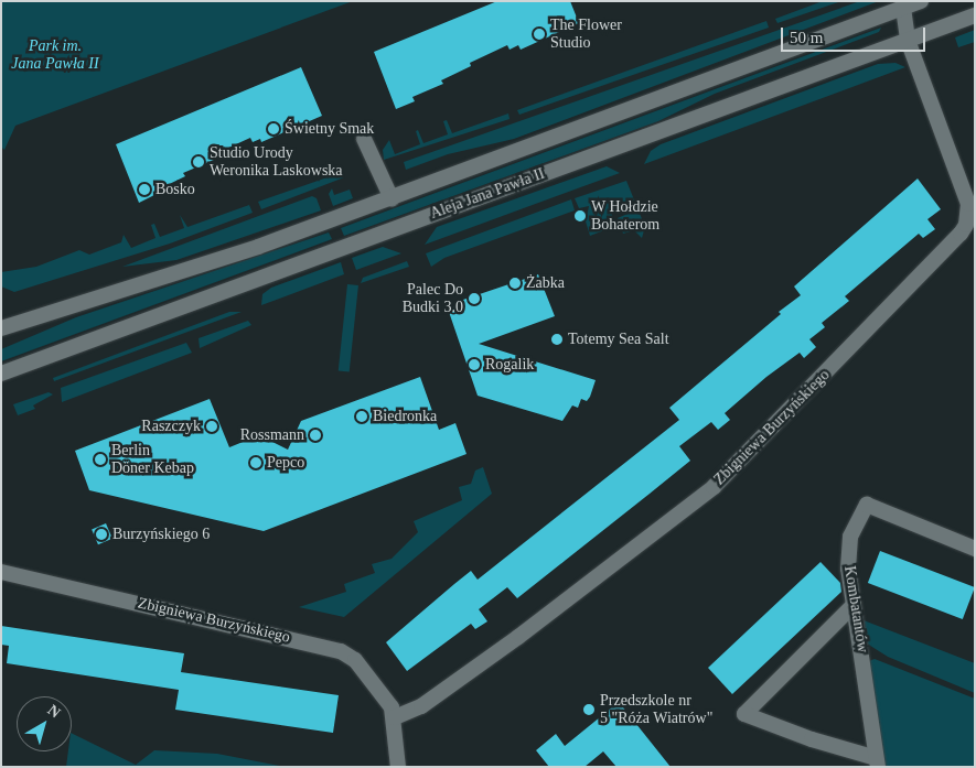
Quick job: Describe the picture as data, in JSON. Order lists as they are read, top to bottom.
{
  "streets": {
    "street": ["Aleja Jana Pawła II", "Zbigniewa Burzyńskiego", "Kombatantów"]
  },
  "crossings": [
    ["Aleja Jana Pawła II", "Zbigniewa Burzyńskiego"]
  ],
  "parks": ["Park im. Jana Pawła II"],
  "places": [
    "The Flower Studio",
    "Świetny Smak",
    "Studio Urody Weronika Laskowska",
    "Bosko",
    "W Hołdzie Bohaterom",
    "Żabka",
    "Palec Do Budki 3.0",
    "Totemy Sea Salt",
    "Rogalik",
    "Biedronka",
    "Raszczyk",
    "Rossmann",
    "Berlin Döner Kebap",
    "Pepco",
    "Burzyńskiego 6",
    "Przedszkole nr 5 \"Róża Wiatrów\""
  ],
  "scale_bar": "50 m",
  "north": "top right"
}
